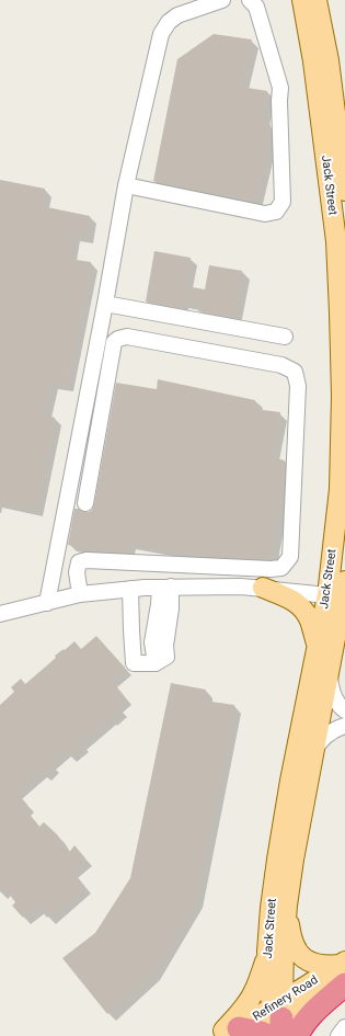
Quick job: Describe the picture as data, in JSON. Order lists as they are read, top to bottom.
{
  "streets": {
    "main road": ["Jack Street", "Refinery Road"]
  },
  "crossings": [
    ["Jack Street", "Refinery Road"]
  ]
}
